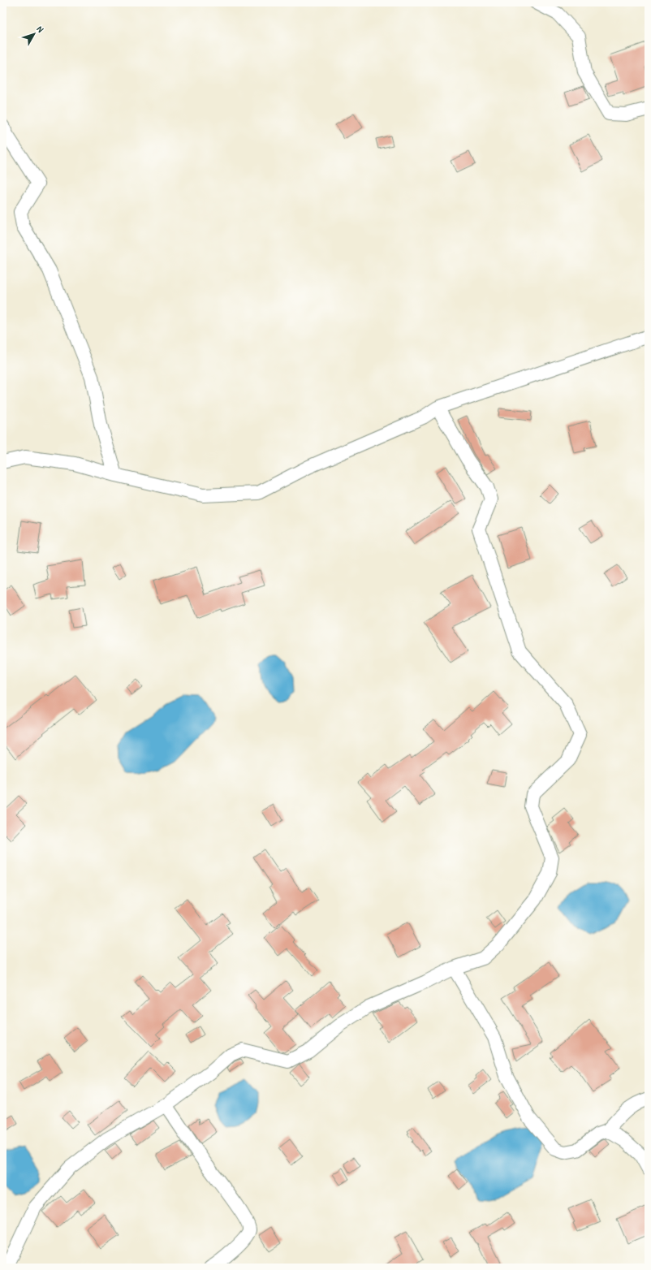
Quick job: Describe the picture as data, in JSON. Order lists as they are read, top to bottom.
{
  "north": "top right"
}
